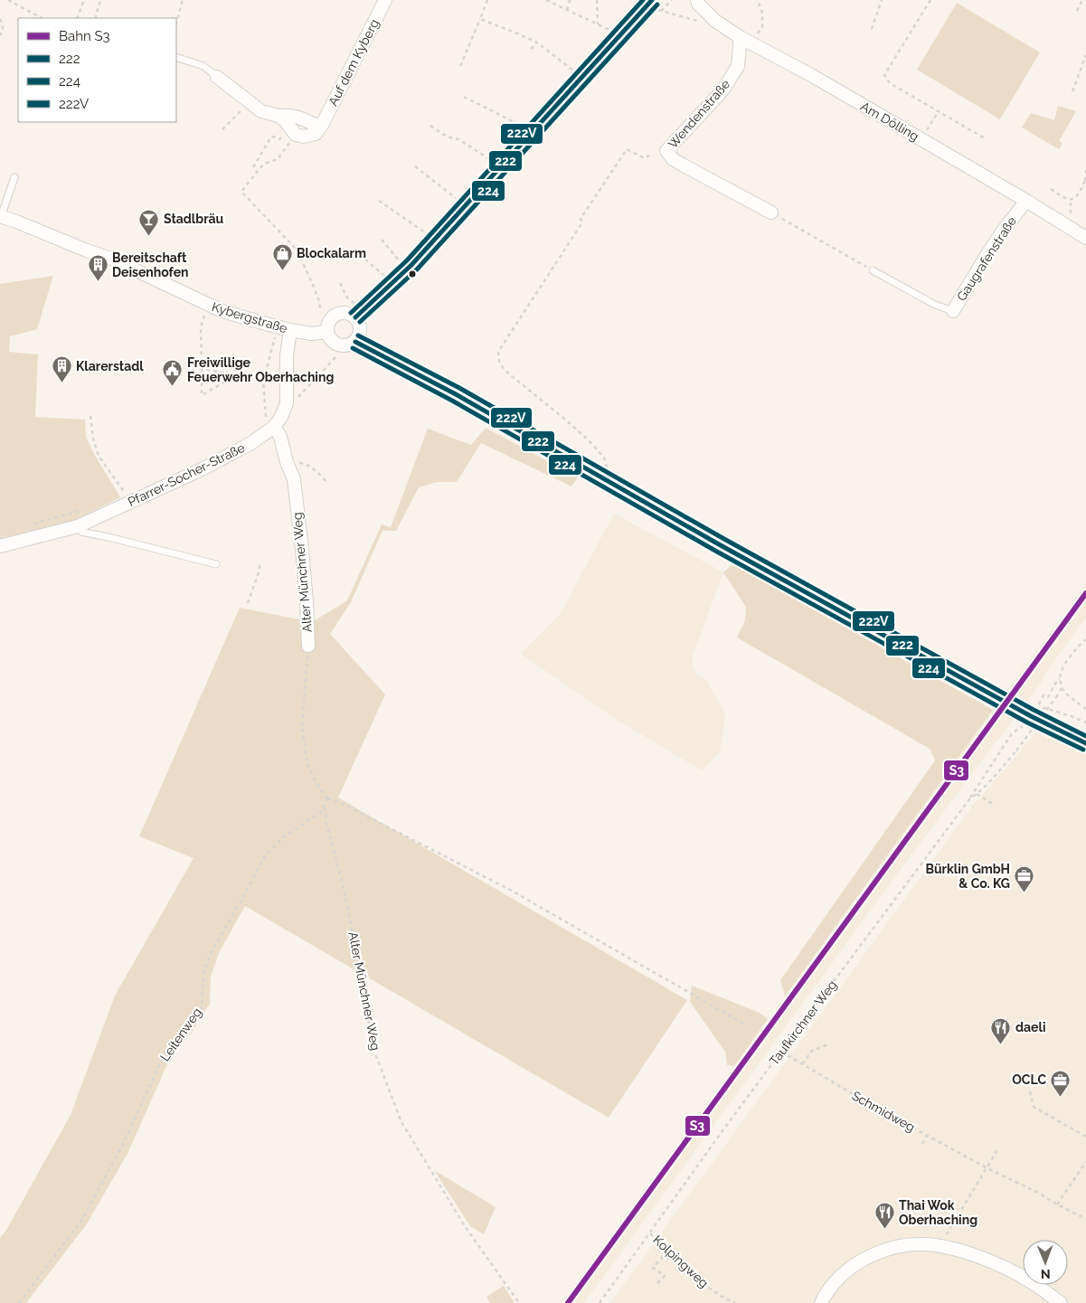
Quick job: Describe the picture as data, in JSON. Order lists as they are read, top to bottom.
{
  "streets": {
    "street": [
      "Auf dem Kyberg",
      "Wendenstraße",
      "Am Dölling",
      "Gaugrafenstraße",
      "Kybergstraße",
      "Pfarrer-Socher-Straße",
      "Alter Münchner Weg"
    ],
    "path": [
      "Taufkirchner Weg",
      "Leitenweg",
      "Schmidweg",
      "Kolpingweg"
    ]
  },
  "crossings": [
    ["Wendenstraße", "Am Dölling"],
    ["Am Dölling", "Gaugrafenstraße"],
    ["Kybergstraße", "Pfarrer-Socher-Straße"],
    ["Pfarrer-Socher-Straße", "Alter Münchner Weg"],
    ["Alter Münchner Weg", "Leitenweg"],
    ["Taufkirchner Weg", "Schmidweg"],
    ["Taufkirchner Weg", "Kolpingweg"]
  ],
  "places": {
    "bar": ["Stadlbräu"],
    "shop": ["Blockalarm"],
    "building": ["Bereitschaft Deisenhofen", "Klarerstadl"],
    "public building": ["Freiwillige Feuerwehr Oberhaching"],
    "office": ["Bürklin GmbH & Co. KG", "OCLC"],
    "restaurant": ["daeli", "Thai Wok Oberhaching"]
  },
  "lines": [
    "transit line 222",
    "transit line 222V",
    "transit line 224",
    "rail line S3"
  ],
  "legend": [
    "Bahn S3",
    "222",
    "224",
    "222V"
  ],
  "north": "bottom"
}
